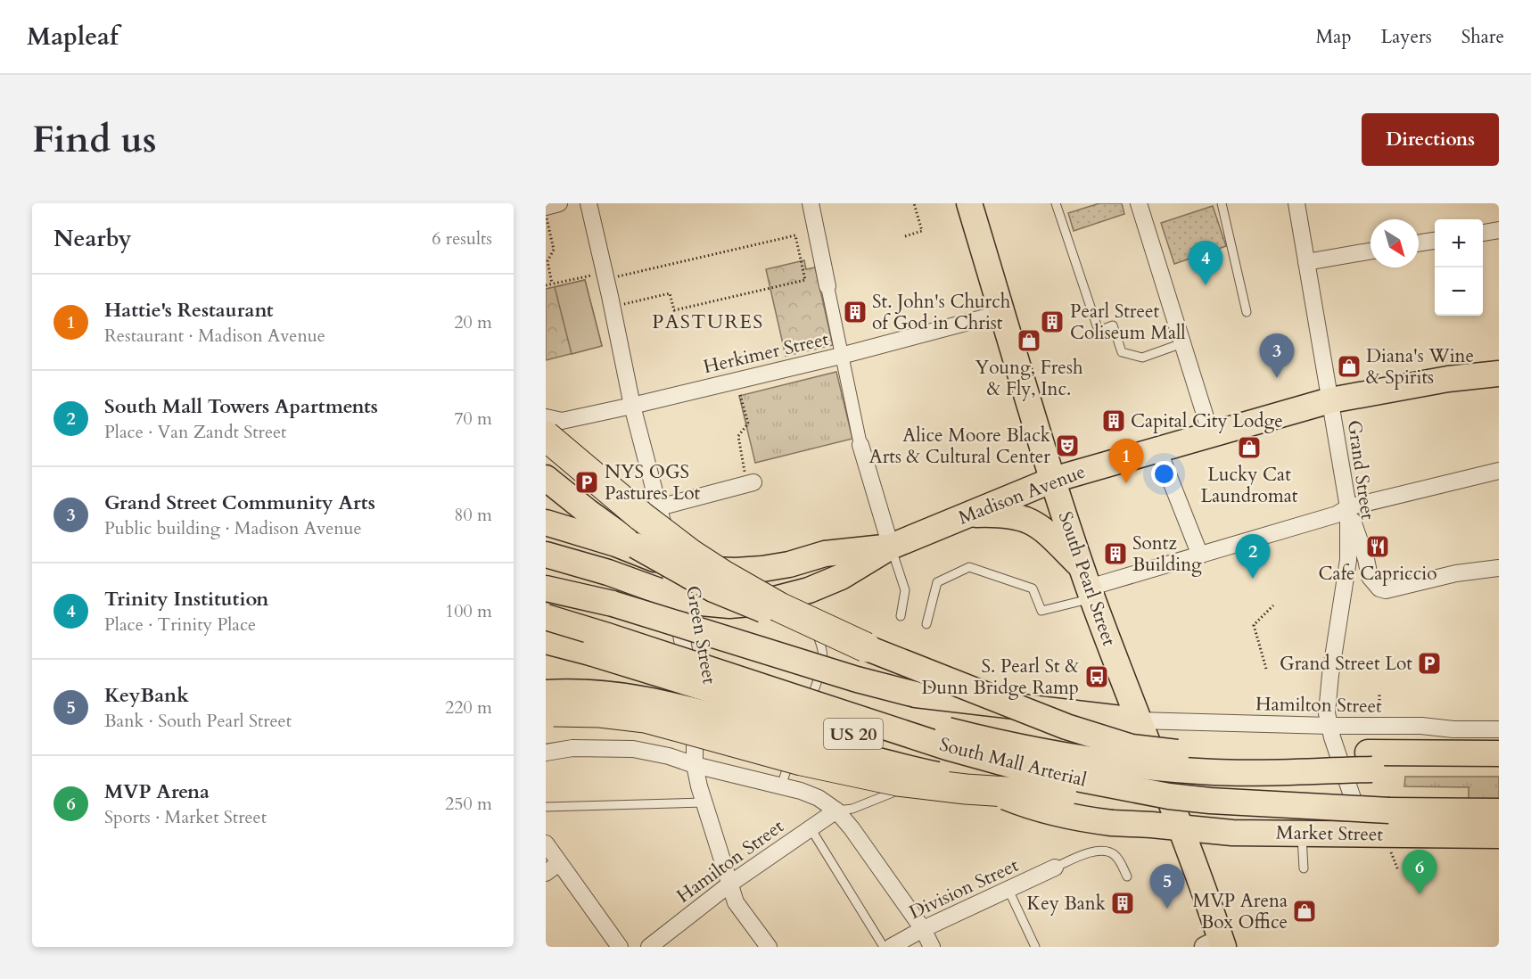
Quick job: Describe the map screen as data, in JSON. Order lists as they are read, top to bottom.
{
  "streets": {
    "main road": [
      "Madison Avenue",
      "South Pearl Street",
      "US 20",
      "South Mall Arterial",
      "Market Street"
    ],
    "street": [
      "Herkimer Street",
      "Grand Street",
      "Green Street",
      "Hamilton Street",
      "Division Street"
    ]
  },
  "crossings": [
    ["Herkimer Street", "South Pearl Street"],
    ["Herkimer Street", "Green Street"],
    ["Grand Street", "Madison Avenue"],
    ["Grand Street", "Hamilton Street"],
    ["Grand Street", "Market Street"],
    ["Madison Avenue", "South Pearl Street"],
    ["Madison Avenue", "Green Street"],
    ["South Pearl Street", "Hamilton Street"],
    ["South Pearl Street", "US 20"],
    ["South Pearl Street", "Market Street"],
    ["Green Street", "Hamilton Street"],
    ["US 20", "Market Street"]
  ],
  "districts": ["PASTURES"],
  "places": {
    "building": [
      "St. John's Church of God in Christ",
      "Pearl Street Coliseum Mall",
      "Capital City Lodge",
      "Sontz Building",
      "Key Bank"
    ],
    "shop": [
      "Young, Fresh & Fly, Inc.",
      "Diana's Wine & Spirits",
      "Lucky Cat Laundromat",
      "MVP Arena Box Office"
    ],
    "theatre": ["Alice Moore Black Arts & Cultural Center"],
    "parking": ["NYS OGS Pastures Lot", "Grand Street Lot"],
    "restaurant": ["Cafe Capriccio"],
    "bus stop": ["S. Pearl St & Dunn Bridge Ramp"]
  },
  "north": "bottom right",
  "page": {
    "header": "Mapleaf",
    "nav": ["Map", "Layers", "Share"],
    "buttons": "Directions",
    "title": "Find us",
    "heading": ["Nearby", "6 results"],
    "map_buttons": ["+", "−"],
    "pins": [
      "4",
      "3",
      "1",
      "2",
      "6",
      "5"
    ],
    "list": [
      {
        "mark": "1",
        "name": "Hattie's Restaurant",
        "note": "Restaurant · Madison Avenue",
        "value": "20 m"
      },
      {
        "mark": "2",
        "name": "South Mall Towers Apartments",
        "note": "Place · Van Zandt Street",
        "value": "70 m"
      },
      {
        "mark": "3",
        "name": "Grand Street Community Arts",
        "note": "Public building · Madison Avenue",
        "value": "80 m"
      },
      {
        "mark": "4",
        "name": "Trinity Institution",
        "note": "Place · Trinity Place",
        "value": "100 m"
      },
      {
        "mark": "5",
        "name": "KeyBank",
        "note": "Bank · South Pearl Street",
        "value": "220 m"
      },
      {
        "mark": "6",
        "name": "MVP Arena",
        "note": "Sports · Market Street",
        "value": "250 m"
      }
    ]
  }
}
